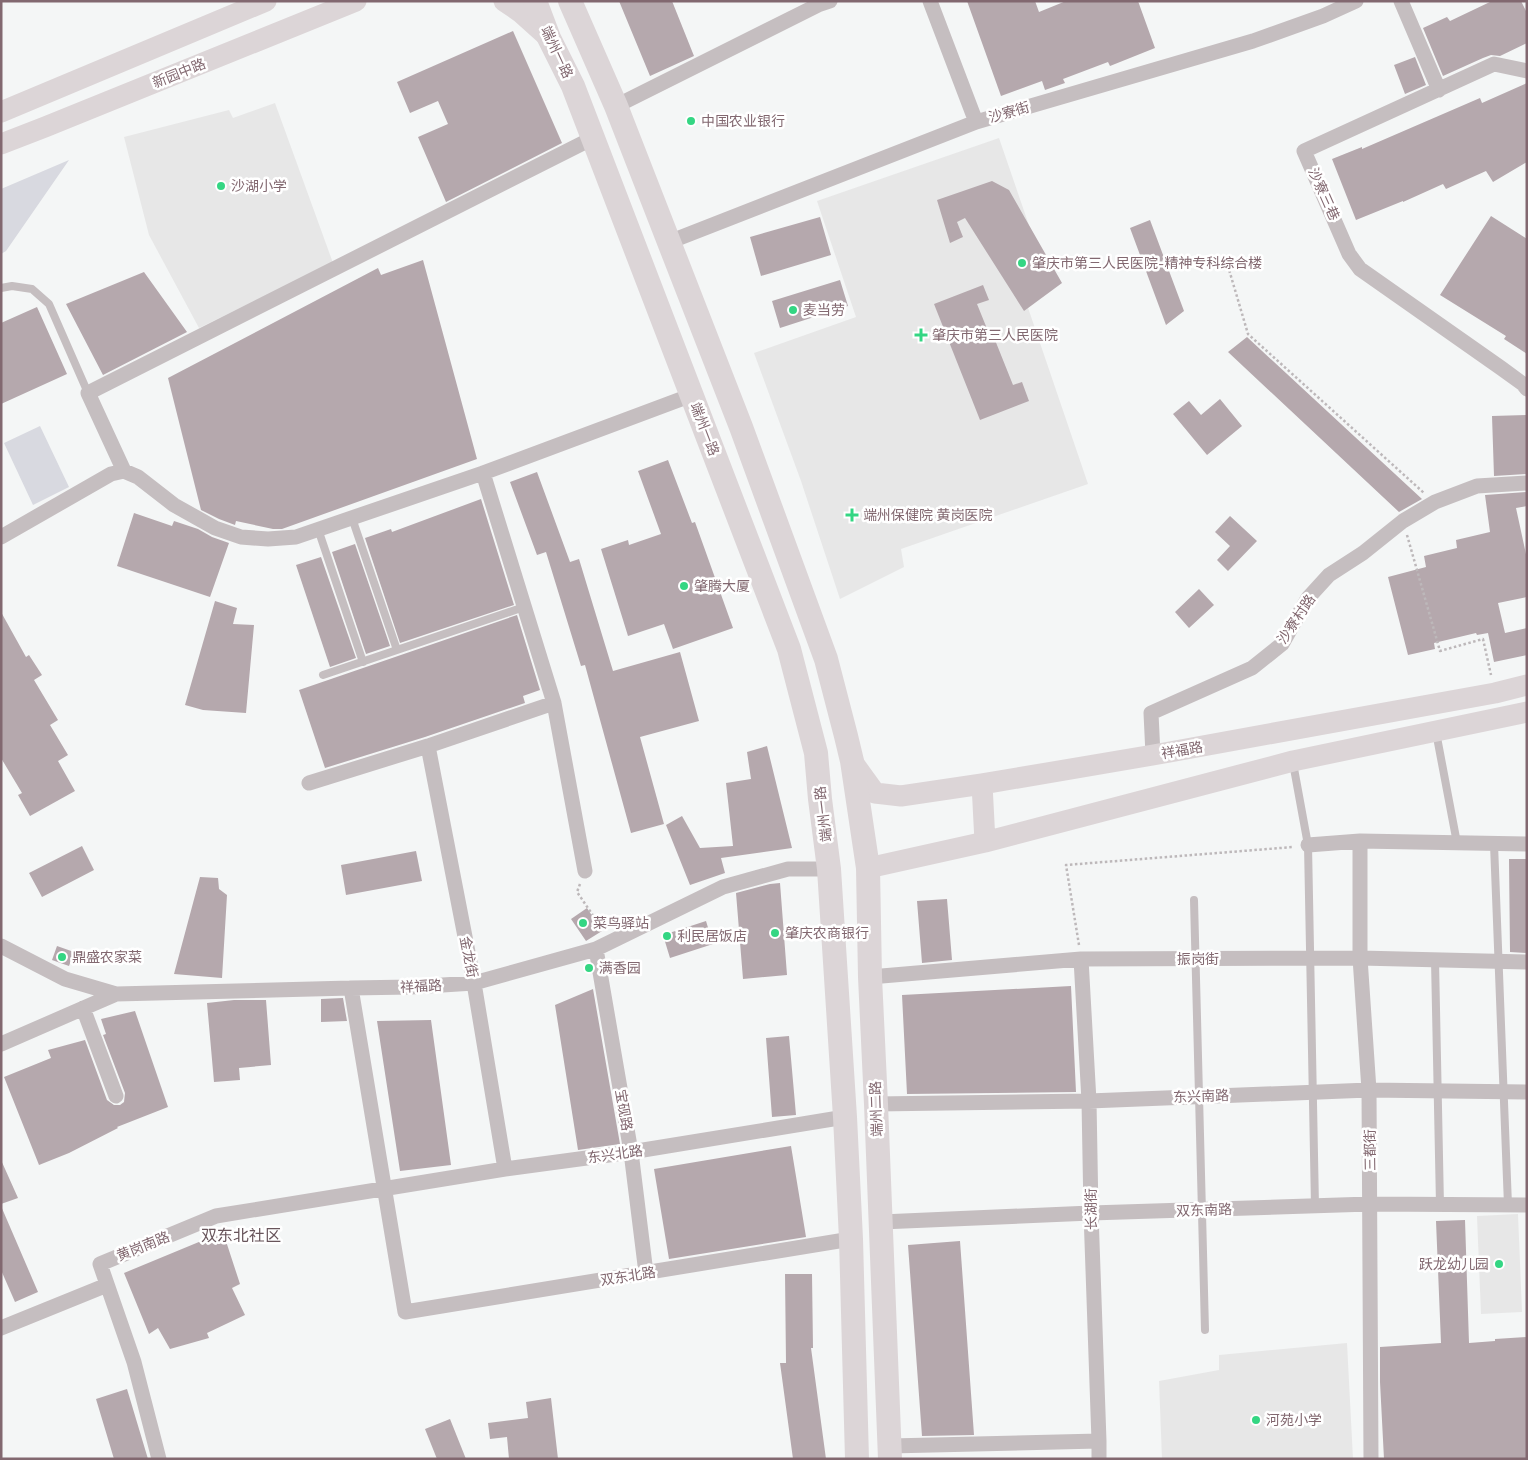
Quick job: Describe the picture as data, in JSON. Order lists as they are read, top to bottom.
{
  "streets": {
    "main road": ["端州一路", "端州二路"],
    "street": [
      "新园中路",
      "沙寮街",
      "沙寮三巷",
      "沙寮村路",
      "祥福路",
      "金龙街",
      "振岗街",
      "东兴南路",
      "宝砚路",
      "三都街",
      "东兴北路",
      "长湖街",
      "双东南路",
      "黄岗南路",
      "双东北路"
    ]
  },
  "crossings": [
    ["端州一路", "祥福路"],
    ["沙寮村路", "祥福路"],
    ["祥福路", "金龙街"],
    ["祥福路", "端州二路"],
    ["祥福路", "宝砚路"],
    ["金龙街", "东兴北路"],
    ["振岗街", "端州二路"],
    ["振岗街", "三都街"],
    ["振岗街", "长湖街"],
    ["东兴南路", "端州二路"],
    ["东兴南路", "三都街"],
    ["东兴南路", "长湖街"],
    ["端州二路", "双东南路"],
    ["宝砚路", "东兴北路"],
    ["宝砚路", "双东北路"],
    ["三都街", "双东南路"],
    ["东兴北路", "黄岗南路"],
    ["东兴北路", "双东北路"],
    ["长湖街", "双东南路"],
    ["黄岗南路", "双东北路"]
  ],
  "districts": ["双东北社区"],
  "places": {
    "other": [
      "中国农业银行",
      "沙湖小学",
      "肇庆市第三人民医院-精神专科综合楼",
      "麦当劳",
      "肇腾大厦",
      "菜鸟驿站",
      "肇庆农商银行",
      "利民居饭店",
      "鼎盛农家菜",
      "满香园",
      "跃龙幼儿园",
      "河苑小学"
    ],
    "health": ["肇庆市第三人民医院", "端州保健院 黄岗医院"]
  }
}
